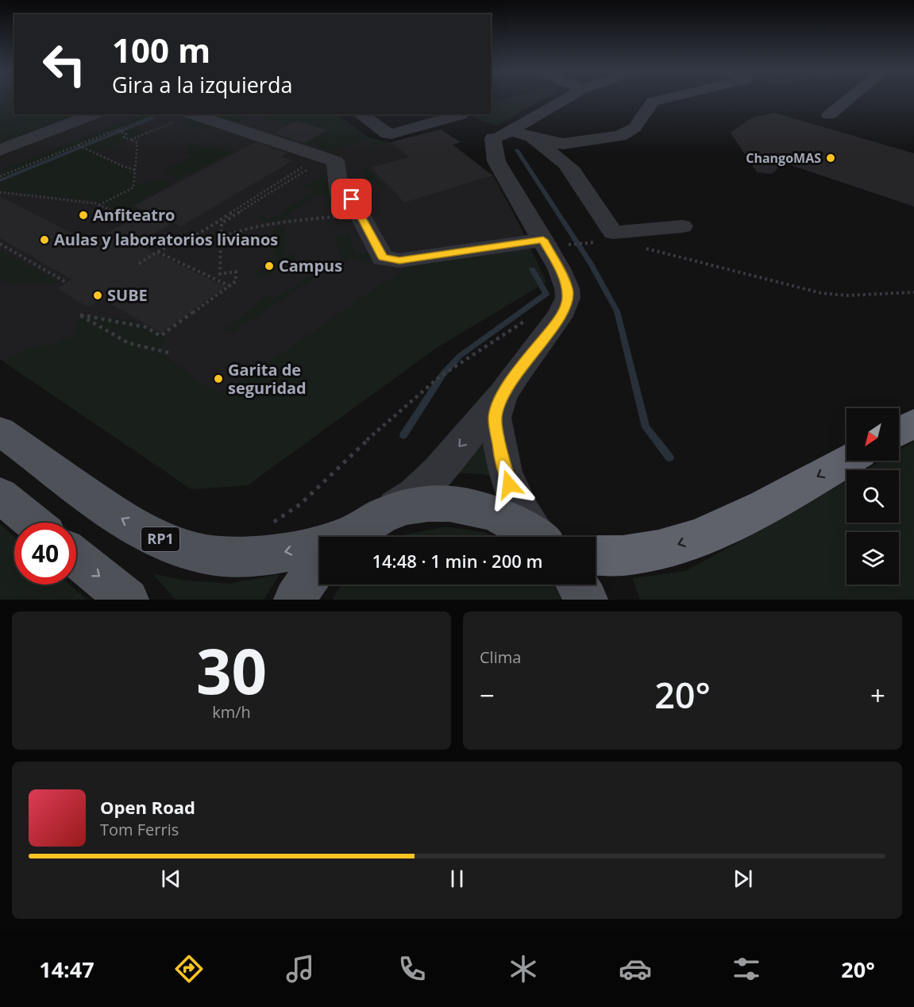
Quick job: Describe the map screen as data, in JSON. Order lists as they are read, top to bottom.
{
  "streets": {
    "main road": ["RP1"]
  },
  "places": [
    "ChangoMAS",
    "Anfiteatro",
    "Aulas y laboratorios livianos",
    "Campus",
    "SUBE",
    "Garita de seguridad"
  ],
  "north": "bottom left",
  "page": {
    "turn": ["100 m", "Gira a la izquierda"],
    "limit": "40",
    "trip": "14:48 · 1 min · 200 m",
    "tile": [
      ["30", "km/h"],
      "Clima"
    ],
    "heat": ["−", "20°", "+"],
    "song": ["Open Road", "Tom Ferris"],
    "tabs": ["14:47", "20°"]
  }
}
